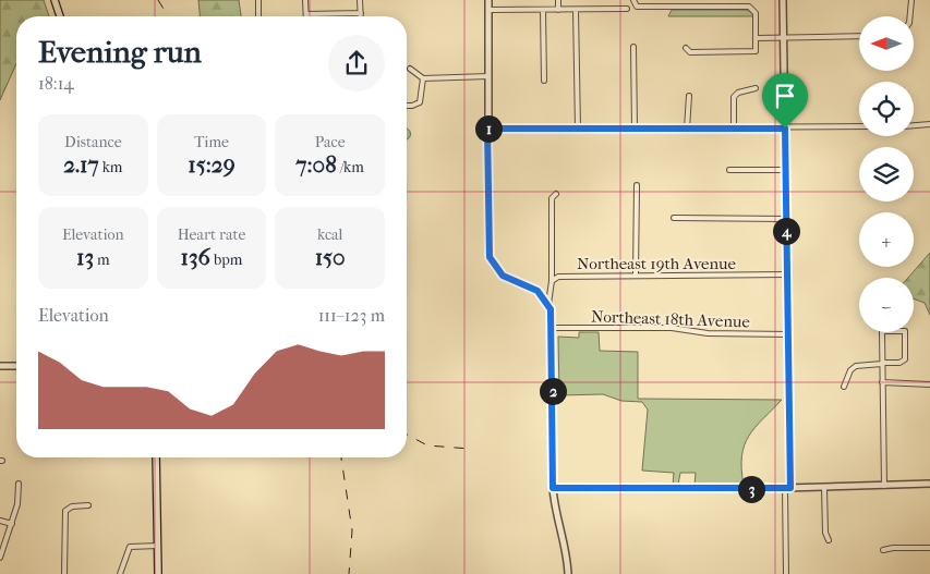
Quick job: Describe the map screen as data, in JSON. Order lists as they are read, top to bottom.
{
  "streets": {
    "street": ["Northeast 19th Avenue", "Northeast 18th Avenue"]
  },
  "north": "left",
  "page": {
    "map_buttons": ["+", "−"],
    "heading": ["Evening run", "18:14"],
    "stats": [
      ["Distance", "2.17 km"],
      ["Time", "15:29"],
      ["Pace", "7:08 /km"],
      ["Elevation", "13 m"],
      ["Heart rate", "136 bpm"],
      ["kcal", "150"]
    ],
    "pins": [
      "1",
      "4",
      "2",
      "3"
    ],
    "chart": ["Elevation", "111–123 m"]
  }
}
